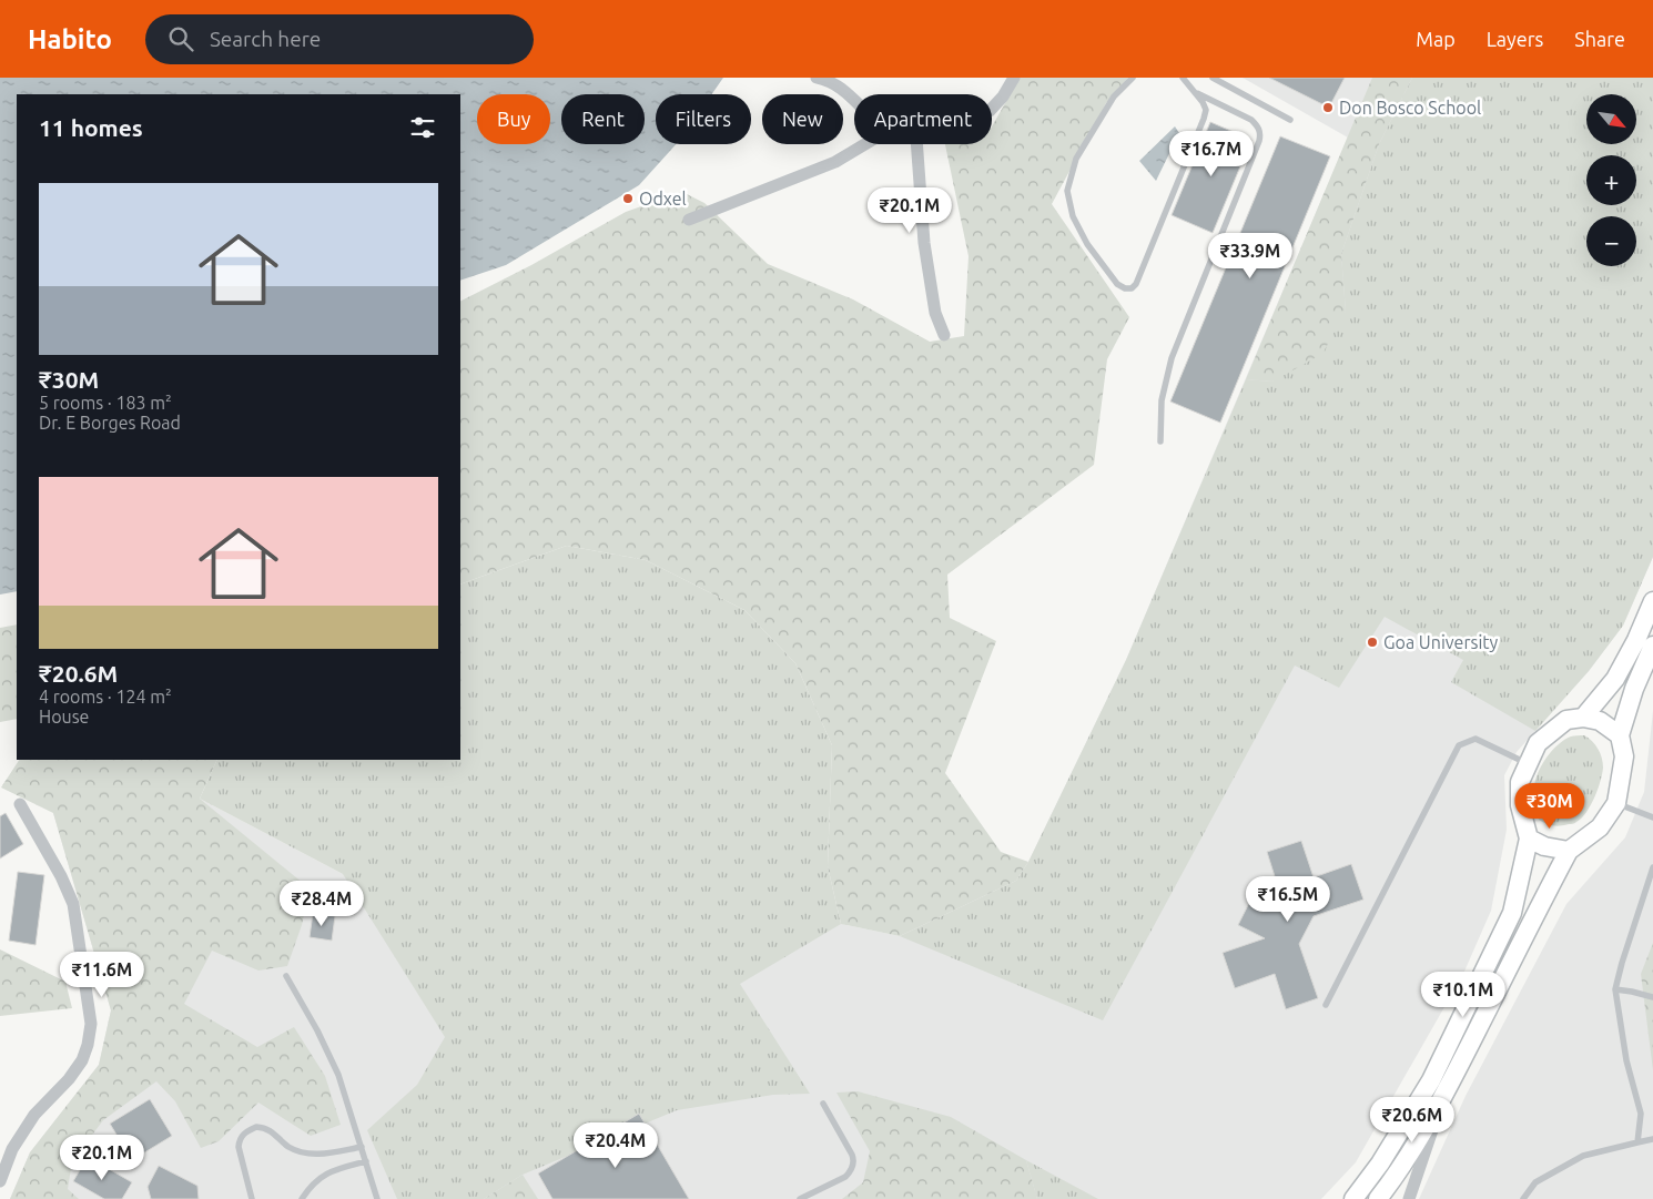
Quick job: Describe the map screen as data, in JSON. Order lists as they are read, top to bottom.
{
  "places": ["Don Bosco School", "Odxel", "Goa University"],
  "north": "bottom right",
  "page": {
    "header": "Habito",
    "search": "Search here",
    "nav": ["Map", "Layers", "Share"],
    "map_buttons": ["+", "−"],
    "chip": [
      "Buy",
      "Rent",
      "Filters",
      "New",
      "Apartment"
    ],
    "heading": "11 homes",
    "price": [
      "₹16.7M",
      "₹20.1M",
      "₹33.9M",
      "₹30M",
      "₹16.5M",
      "₹28.4M",
      "₹11.6M",
      "₹10.1M",
      "₹20.6M",
      "₹20.4M",
      "₹20.1M"
    ],
    "list": [
      {
        "name": "₹30M",
        "note": "5 rooms · 183 m² · Dr. E Borges Road"
      },
      {
        "name": "₹20.6M",
        "note": "4 rooms · 124 m² · House"
      }
    ]
  }
}
